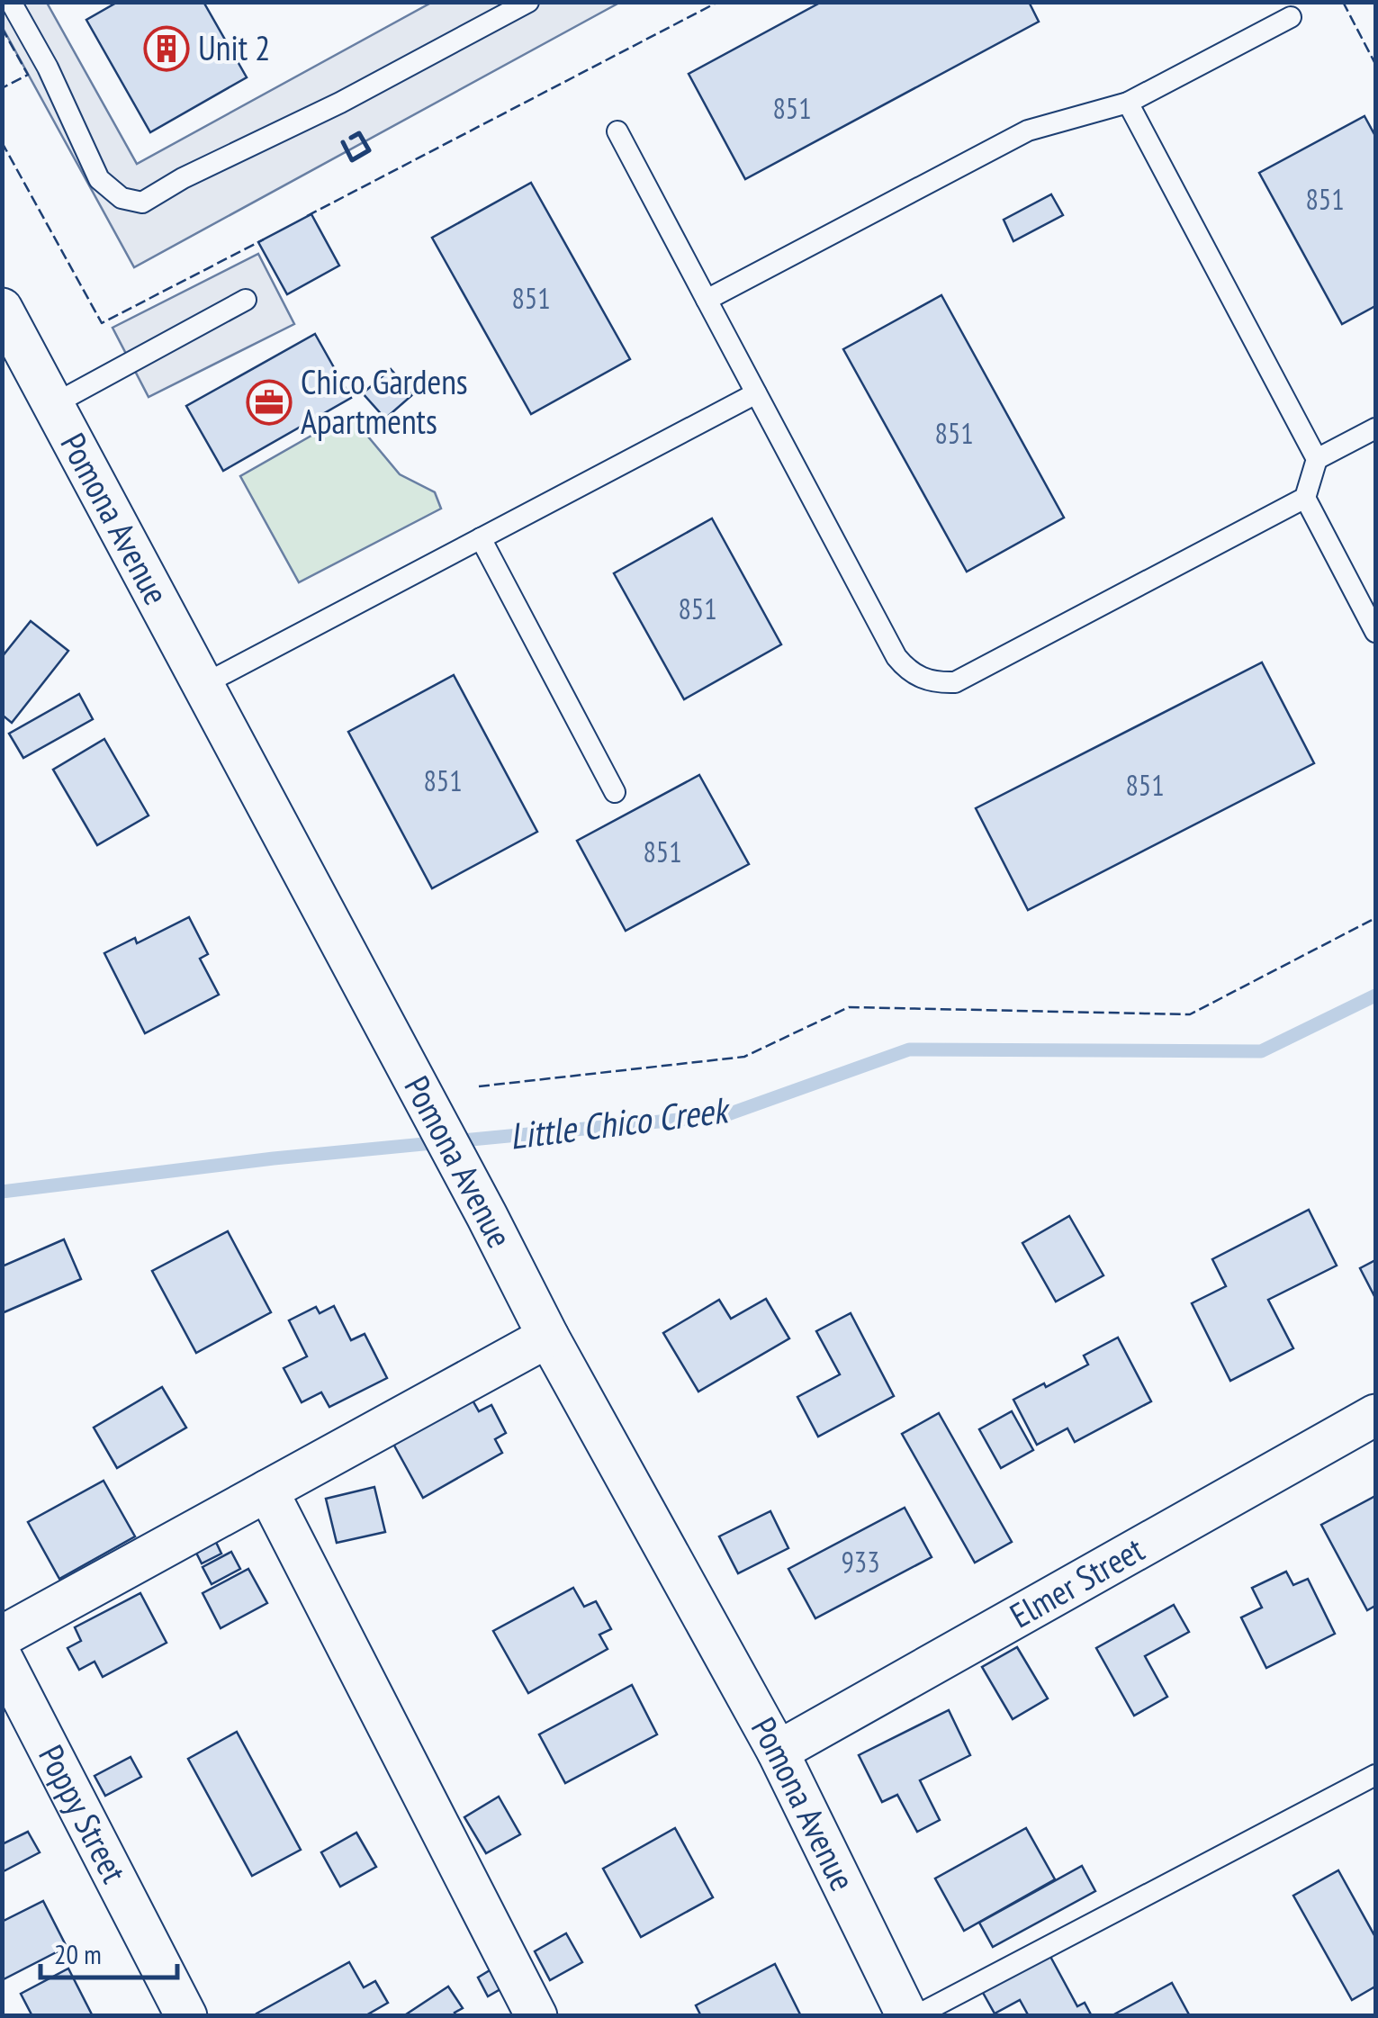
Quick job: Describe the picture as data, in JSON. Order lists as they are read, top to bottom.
{
  "streets": {
    "street": ["Pomona Avenue", "Elmer Street", "Poppy Street"]
  },
  "crossings": [
    ["Pomona Avenue", "Elmer Street"]
  ],
  "water": ["Little Chico Creek"],
  "places": {
    "building": ["Unit 2"],
    "office": ["Chico Gardens Apartments"]
  },
  "house_numbers": [
    "851",
    "851",
    "851",
    "851",
    "851",
    "851",
    "851",
    "851",
    "933"
  ],
  "scale_bar": "20 m"
}
